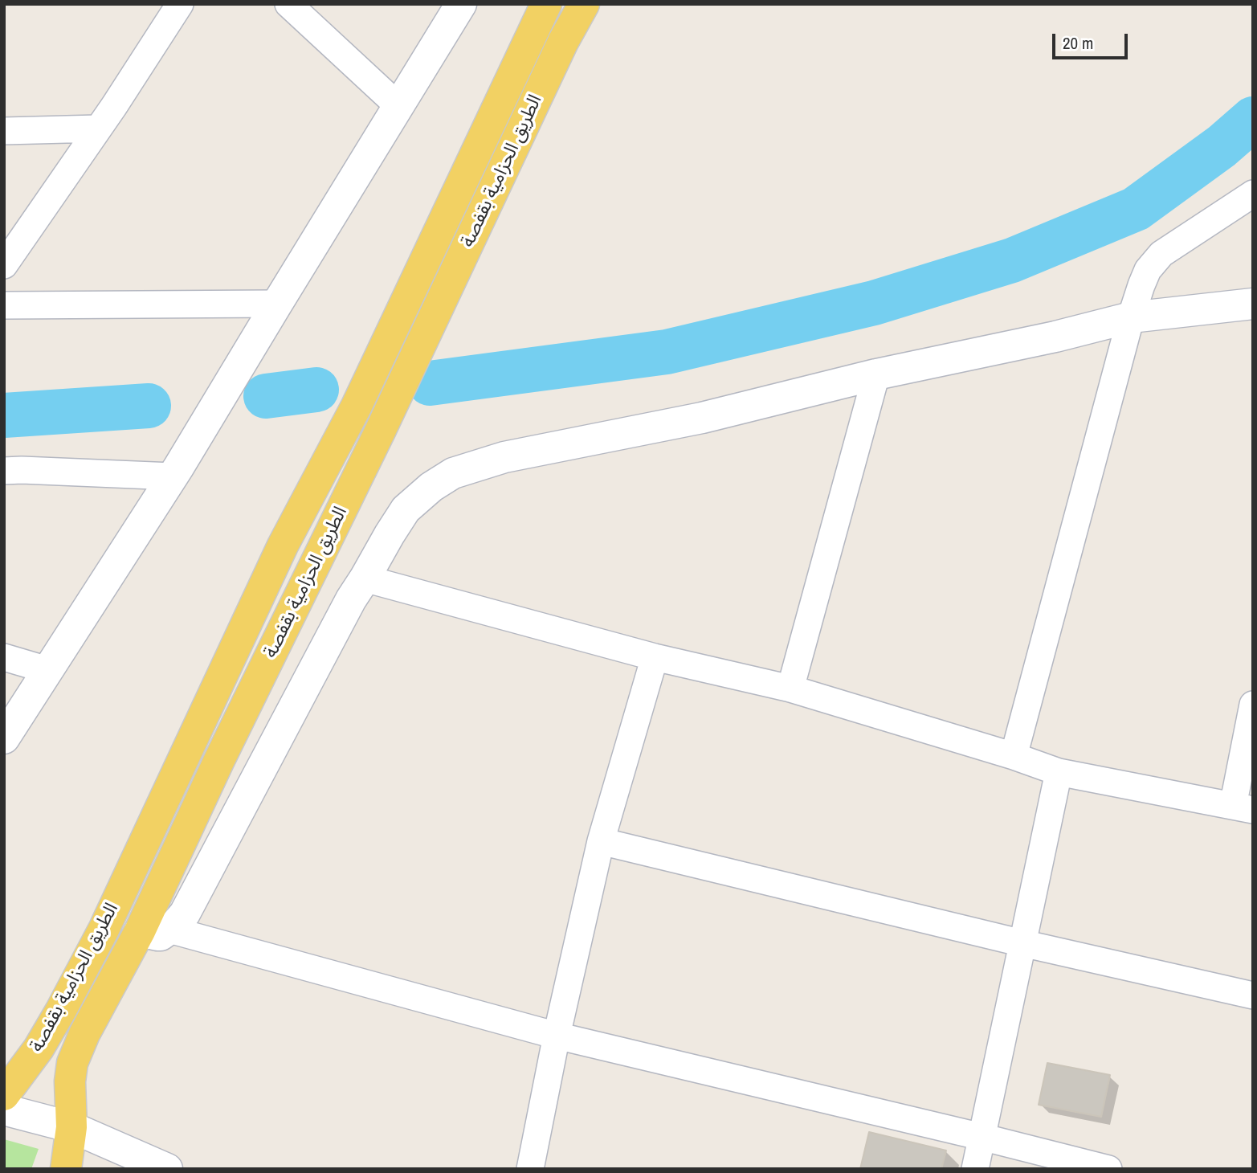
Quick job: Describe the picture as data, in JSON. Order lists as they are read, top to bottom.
{
  "streets": {
    "main road": ["الطريق الحزامية بقفصة"]
  },
  "scale_bar": "20 m"
}
